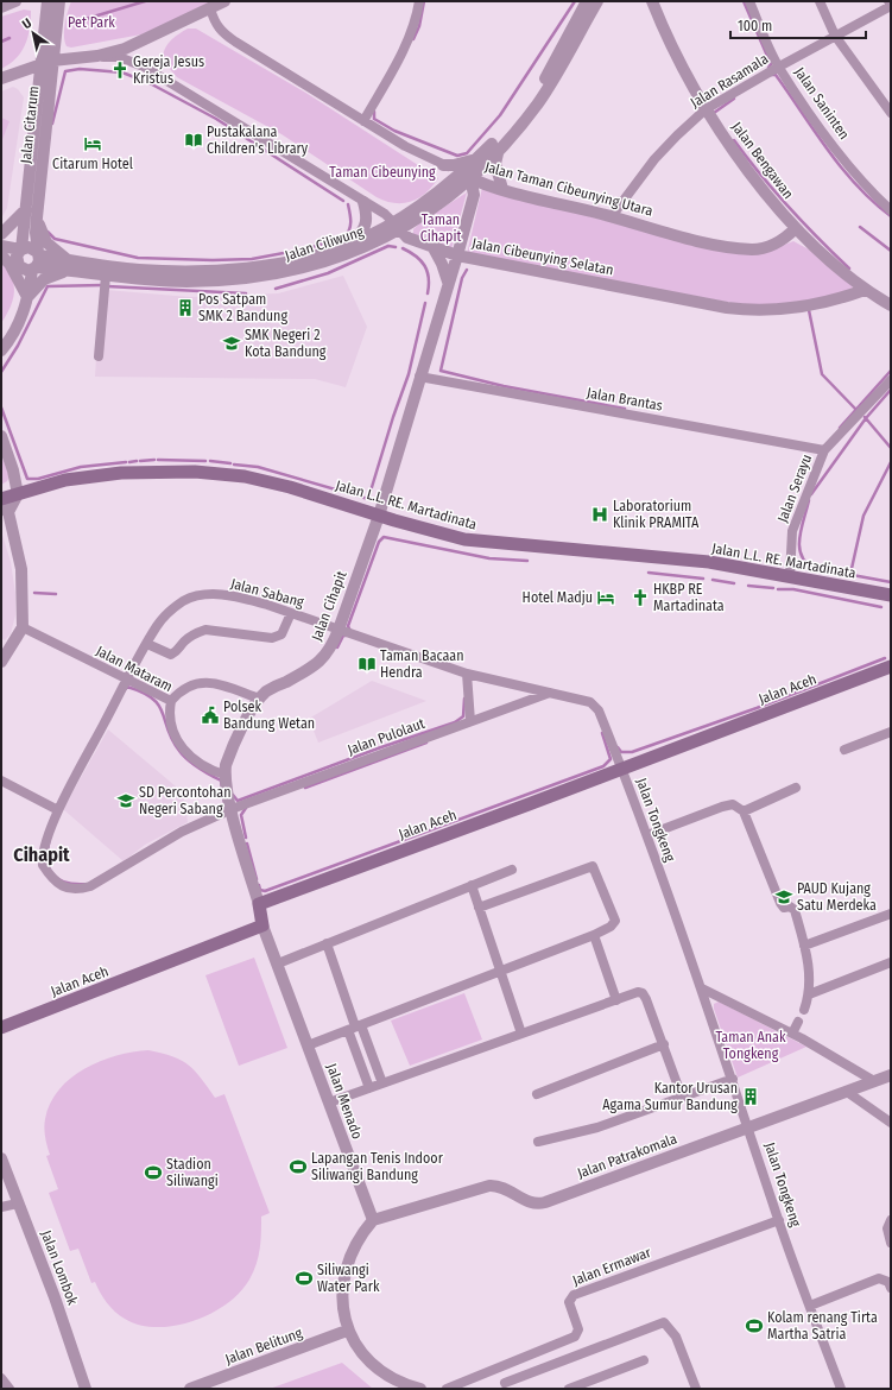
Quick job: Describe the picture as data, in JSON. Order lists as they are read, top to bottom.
{
  "streets": {
    "main road": ["Jalan L.L. RE. Martadinata", "Jalan Aceh"],
    "street": [
      "Jalan Rasamala",
      "Jalan Saninten",
      "Jalan Citarum",
      "Jalan Bengawan",
      "Jalan Taman Cibeunying Utara",
      "Jalan Ciliwung",
      "Jalan Cibeunying Selatan",
      "Jalan Brantas",
      "Jalan Serayu",
      "Jalan Sabang",
      "Jalan Cihapit",
      "Jalan Mataram",
      "Jalan Pulolaut",
      "Jalan Tongkeng",
      "Jalan Menado",
      "Jalan Patrakomala",
      "Jalan Ermawar",
      "Jalan Lombok",
      "Jalan Belitung"
    ]
  },
  "crossings": [
    ["Jalan Rasamala", "Jalan Saninten"],
    ["Jalan Rasamala", "Jalan Bengawan"],
    ["Jalan Rasamala", "Jalan Taman Cibeunying Utara"],
    ["Jalan Citarum", "Jalan Ciliwung"],
    ["Jalan Bengawan", "Jalan Taman Cibeunying Utara"],
    ["Jalan Bengawan", "Jalan Cibeunying Selatan"],
    ["Jalan Taman Cibeunying Utara", "Jalan Ciliwung"],
    ["Jalan Taman Cibeunying Utara", "Jalan Cihapit"],
    ["Jalan Ciliwung", "Jalan Cibeunying Selatan"],
    ["Jalan Ciliwung", "Jalan Cihapit"],
    ["Jalan Cibeunying Selatan", "Jalan Cihapit"],
    ["Jalan Brantas", "Jalan Serayu"],
    ["Jalan Brantas", "Jalan Cihapit"],
    ["Jalan Serayu", "Jalan L.L. RE. Martadinata"],
    ["Jalan L.L. RE. Martadinata", "Jalan Cihapit"],
    ["Jalan Sabang", "Jalan Cihapit"],
    ["Jalan Sabang", "Jalan Mataram"],
    ["Jalan Sabang", "Jalan Aceh"],
    ["Jalan Sabang", "Jalan Pulolaut"],
    ["Jalan Sabang", "Jalan Tongkeng"],
    ["Jalan Cihapit", "Jalan Mataram"],
    ["Jalan Cihapit", "Jalan Aceh"],
    ["Jalan Cihapit", "Jalan Pulolaut"],
    ["Jalan Aceh", "Jalan Tongkeng"],
    ["Jalan Aceh", "Jalan Menado"],
    ["Jalan Tongkeng", "Jalan Patrakomala"],
    ["Jalan Tongkeng", "Jalan Ermawar"],
    ["Jalan Menado", "Jalan Patrakomala"]
  ],
  "districts": ["Cihapit"],
  "parks": [
    "Pet Park",
    "Taman Cibeunying",
    "Taman Cihapit",
    "Taman Anak Tongkeng"
  ],
  "places": {
    "church": ["Gereja Jesus Kristus", "HKBP RE Martadinata"],
    "library": ["Pustakalana Children's Library", "Taman Bacaan Hendra"],
    "hotel": ["Citarum Hotel", "Hotel Madju"],
    "building": ["Pos Satpam SMK 2 Bandung", "Kantor Urusan Agama Sumur Bandung"],
    "school or university": ["SMK Negeri 2 Kota Bandung", "SD Percontohan Negeri Sabang", "PAUD Kujang Satu Merdeka"],
    "hospital": ["Laboratorium Klinik PRAMITA"],
    "public building": ["Polsek Bandung Wetan"],
    "sports": [
      "Lapangan Tenis Indoor Siliwangi Bandung",
      "Stadion Siliwangi",
      "Siliwangi Water Park",
      "Kolam renang Tirta Martha Satria"
    ]
  },
  "scale_bar": "100 m",
  "north": "top left"
}
